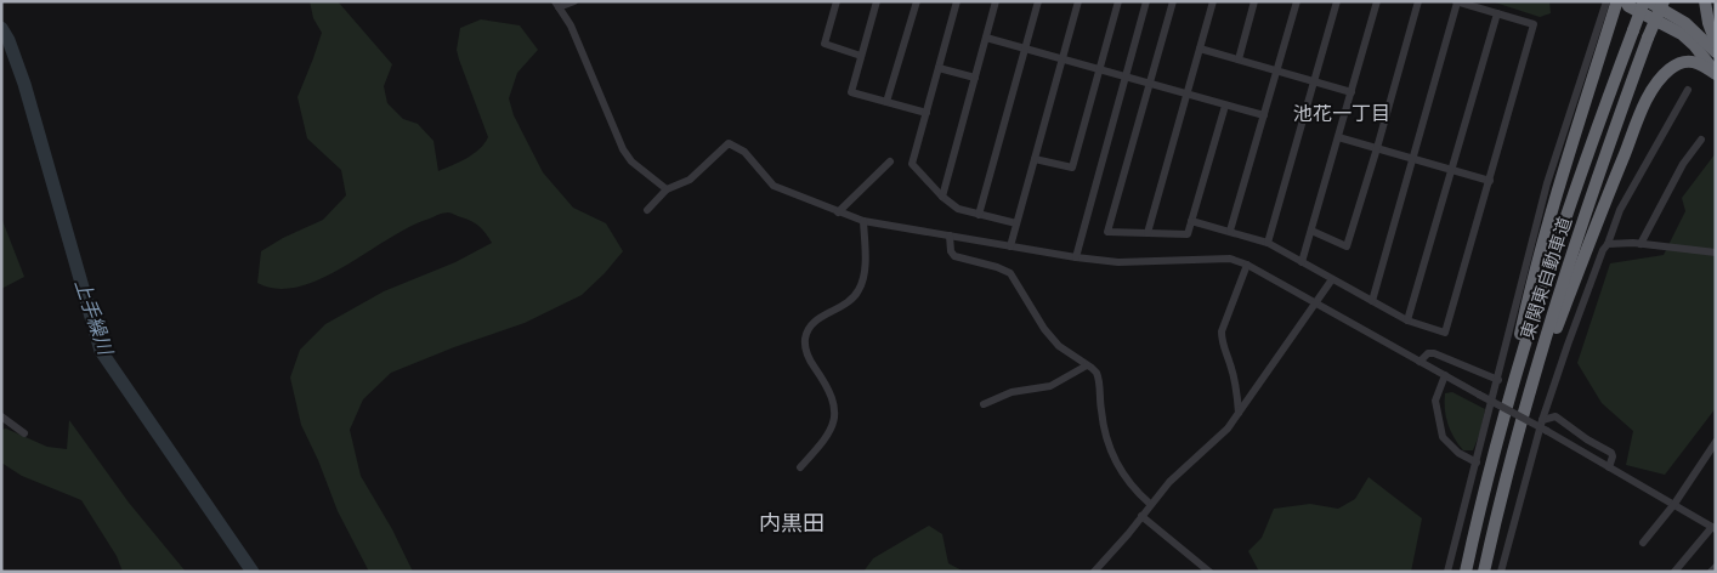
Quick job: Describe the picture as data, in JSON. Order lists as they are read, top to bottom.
{
  "streets": {
    "highway": ["東関東自動車道"]
  },
  "districts": ["池花一丁目", "内黒田"],
  "water": ["上手繰川"]
}
